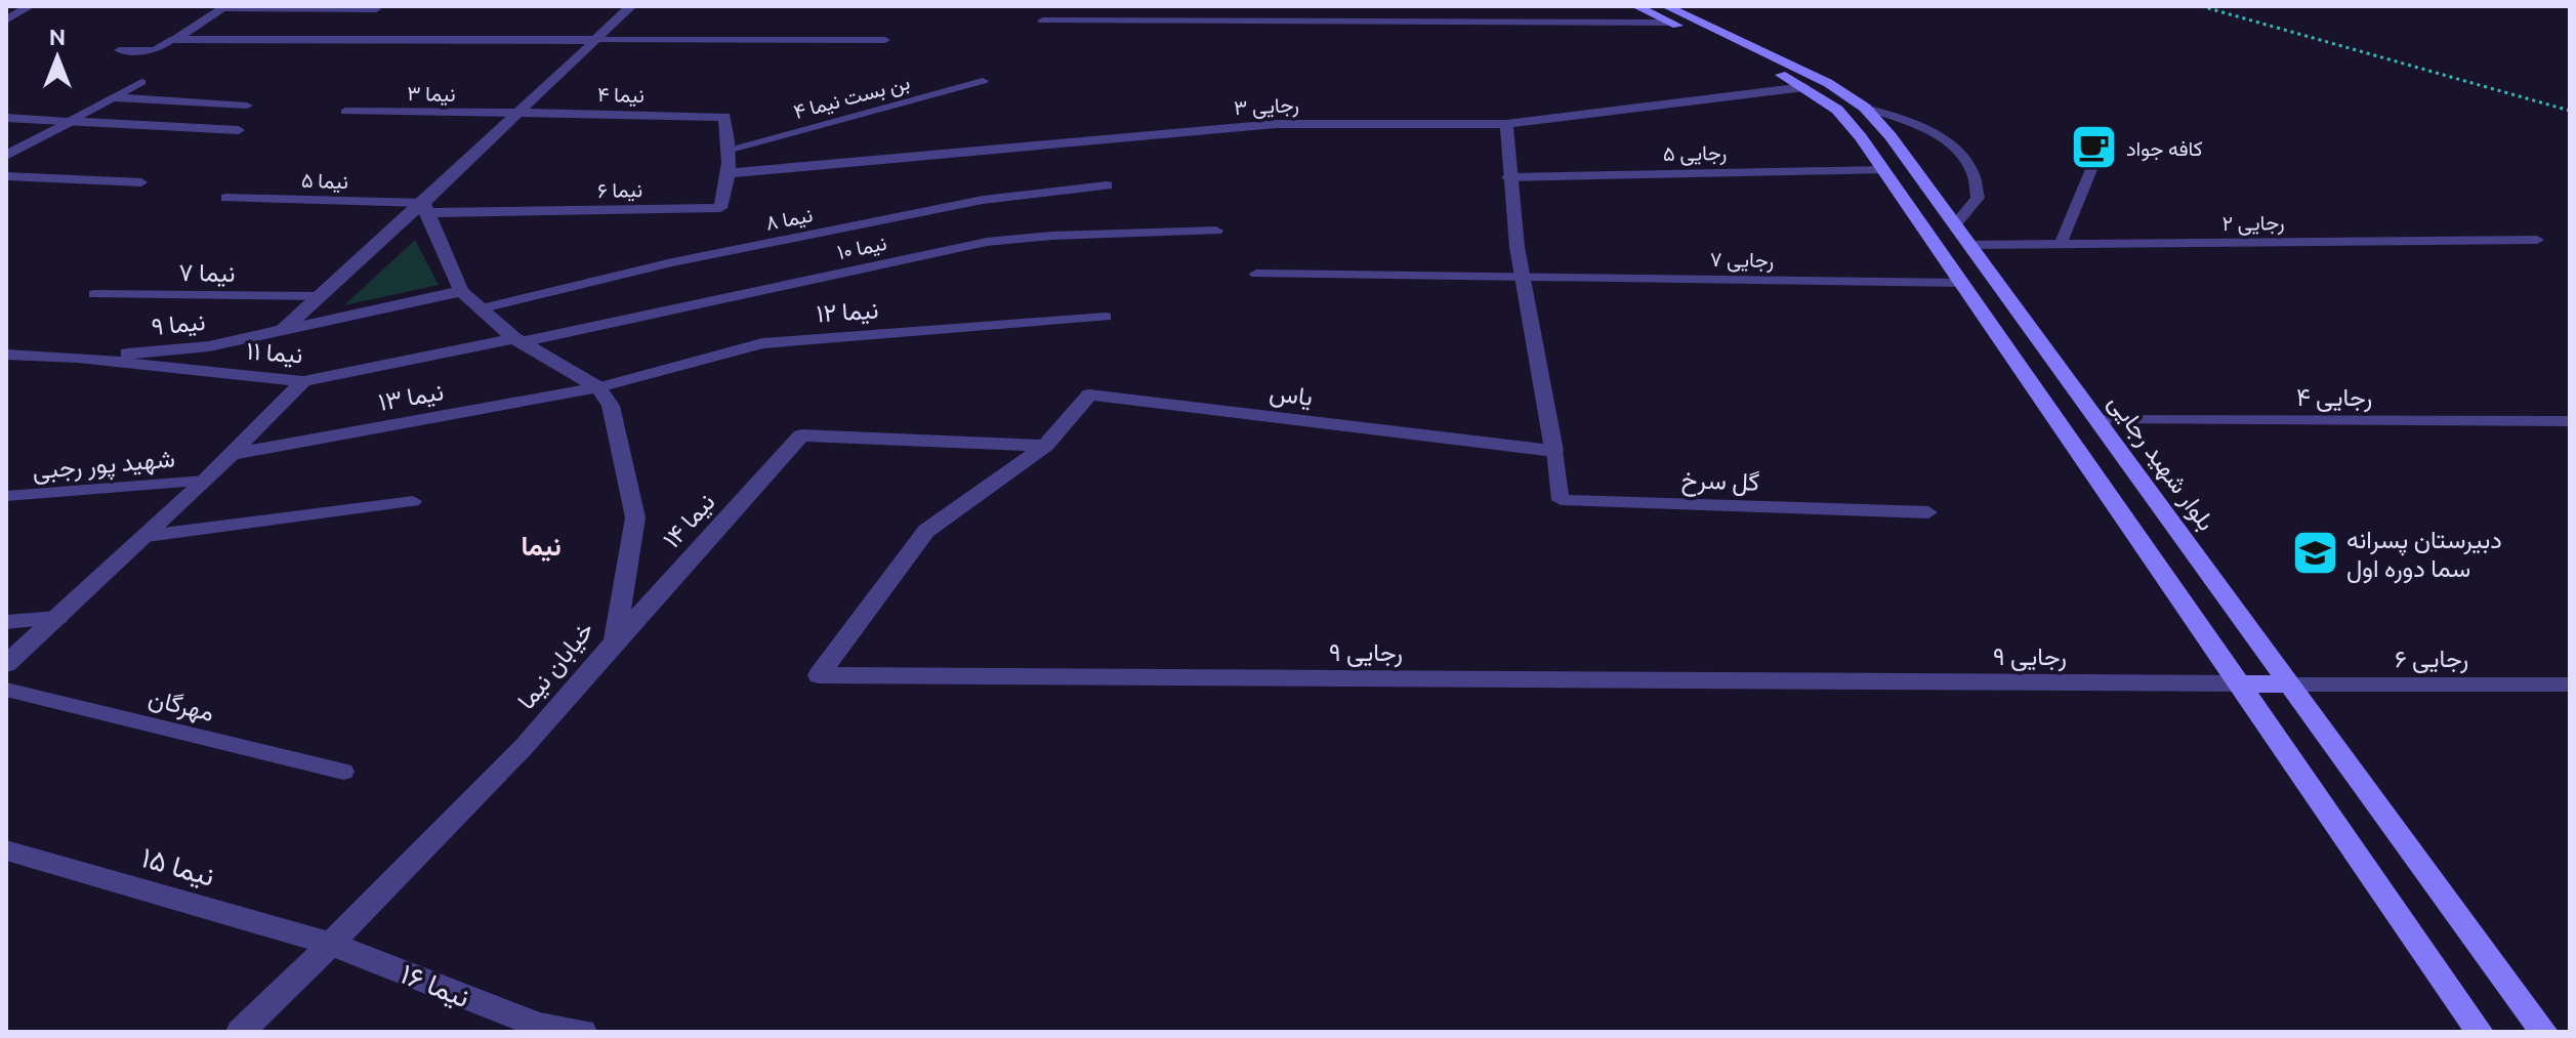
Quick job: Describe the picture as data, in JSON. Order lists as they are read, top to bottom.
{
  "streets": {
    "main road": ["بلوار شهید رجایی"],
    "street": [
      "نیما ۴",
      "رجایی ۳",
      "نیما ۶",
      "نیما ۹",
      "نیما ۱۱",
      "یاس",
      "نیما ۱۳",
      "نیما ۱۴",
      "رجایی ۹",
      "خیابان نیما",
      "نیما ۱۵",
      "نیما ۱۶"
    ],
    "lane": [
      "نیما ۳",
      "بن بست نیما ۴",
      "رجایی ۵",
      "نیما ۵",
      "نیما ۸",
      "رجایی ۲",
      "نیما ۱۰",
      "رجایی ۷",
      "نیما ۷",
      "نیما ۱۲",
      "رجایی ۴",
      "شهید پور رجبی",
      "گل سرخ",
      "رجایی ۶",
      "مهرگان"
    ]
  },
  "crossings": [
    ["نیما ۳", "نیما ۴"],
    ["نیما ۴", "نیما ۶"],
    ["بن بست نیما ۴", "نیما ۶"],
    ["رجایی ۳", "نیما ۶"],
    ["رجایی ۳", "بلوار شهید رجایی"],
    ["رجایی ۵", "بلوار شهید رجایی"],
    ["نیما ۵", "نیما ۶"],
    ["رجایی ۲", "بلوار شهید رجایی"],
    ["نیما ۱۰", "نیما ۱۱"],
    ["رجایی ۷", "بلوار شهید رجایی"],
    ["نیما ۱۲", "نیما ۱۳"],
    ["نیما ۱۲", "خیابان نیما"],
    ["نیما ۹", "نیما ۱۱"],
    ["یاس", "گل سرخ"],
    ["یاس", "نیما ۱۴"],
    ["یاس", "رجایی ۹"],
    ["نیما ۱۳", "خیابان نیما"],
    ["رجایی ۴", "بلوار شهید رجایی"],
    ["بلوار شهید رجایی", "رجایی ۹"],
    ["بلوار شهید رجایی", "رجایی ۶"],
    ["نیما ۱۴", "رجایی ۹"],
    ["نیما ۱۴", "خیابان نیما"],
    ["خیابان نیما", "نیما ۱۵"],
    ["خیابان نیما", "نیما ۱۶"],
    ["نیما ۱۵", "نیما ۱۶"]
  ],
  "districts": ["نیما"],
  "places": {
    "cafe": ["کافه جواد"],
    "school or university": ["دبیرستان پسرانه سما دوره اول"]
  },
  "north": "top"
}
